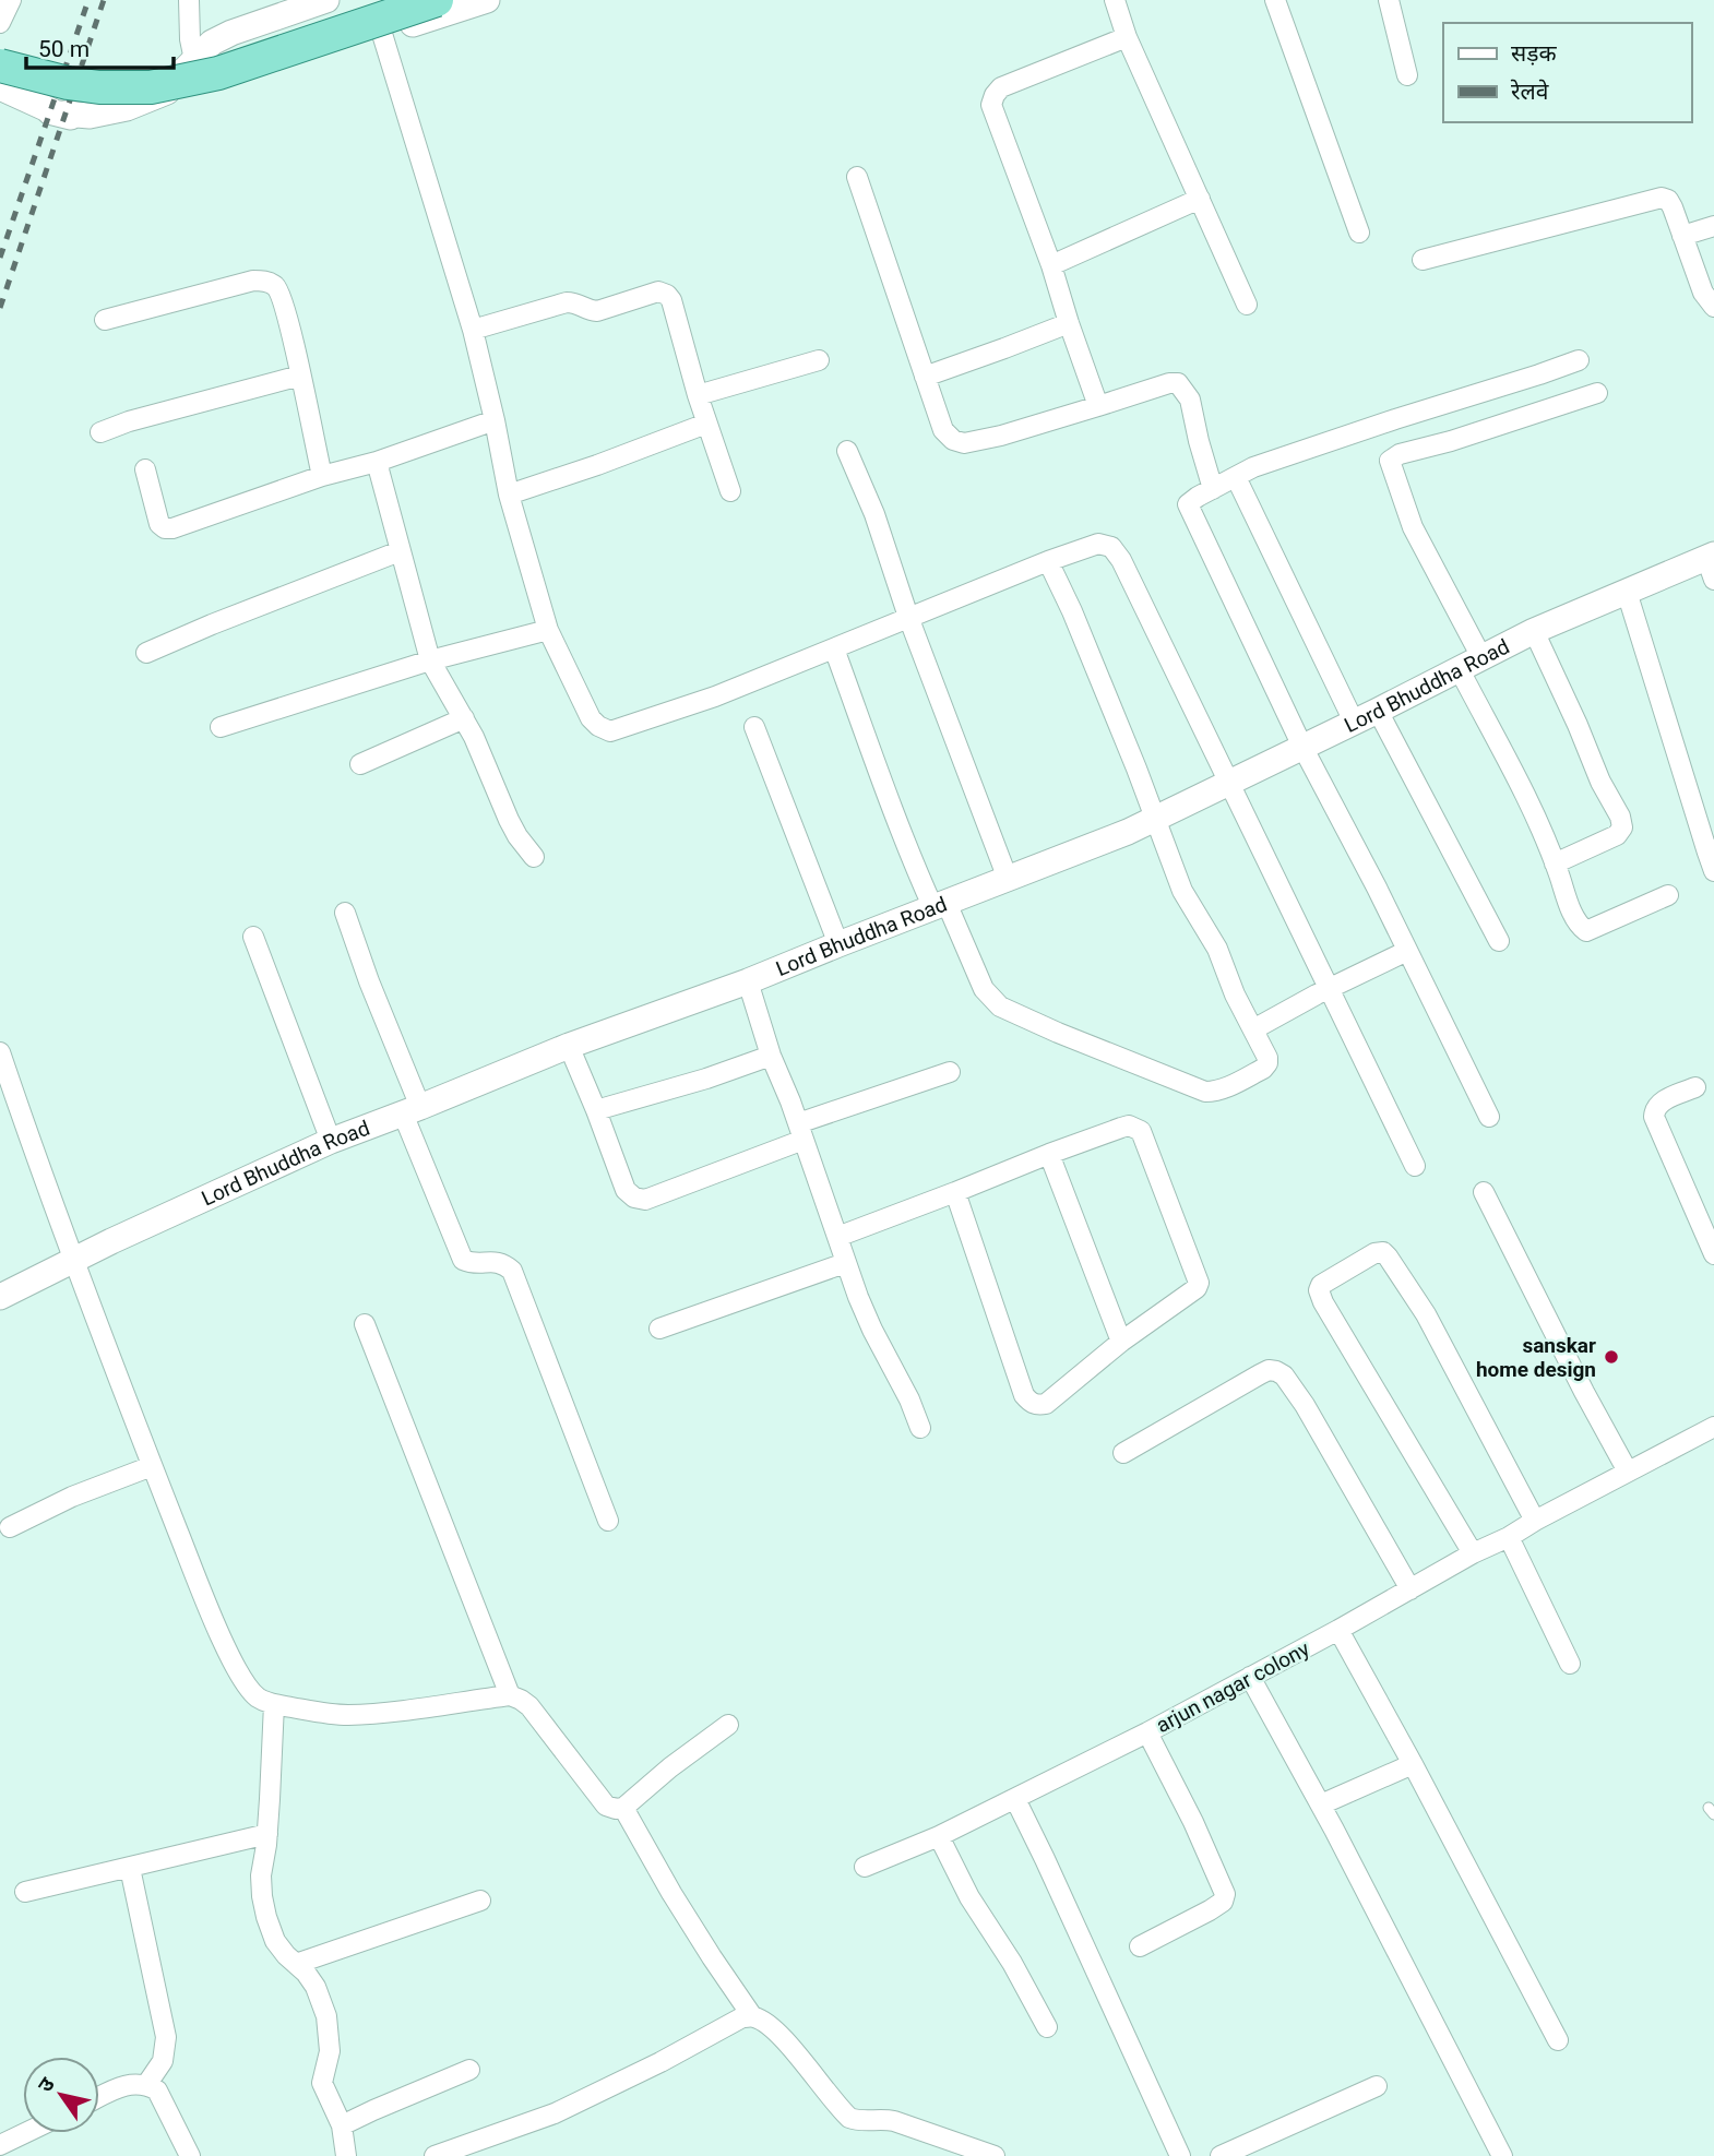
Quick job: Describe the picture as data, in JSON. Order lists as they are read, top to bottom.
{
  "streets": {
    "street": ["Lord Bhuddha Road", "arjun nagar colony"]
  },
  "places": ["sanskar home design"],
  "legend": ["सड़क", "रेलवे"],
  "scale_bar": "50 m",
  "north": "top left"
}
